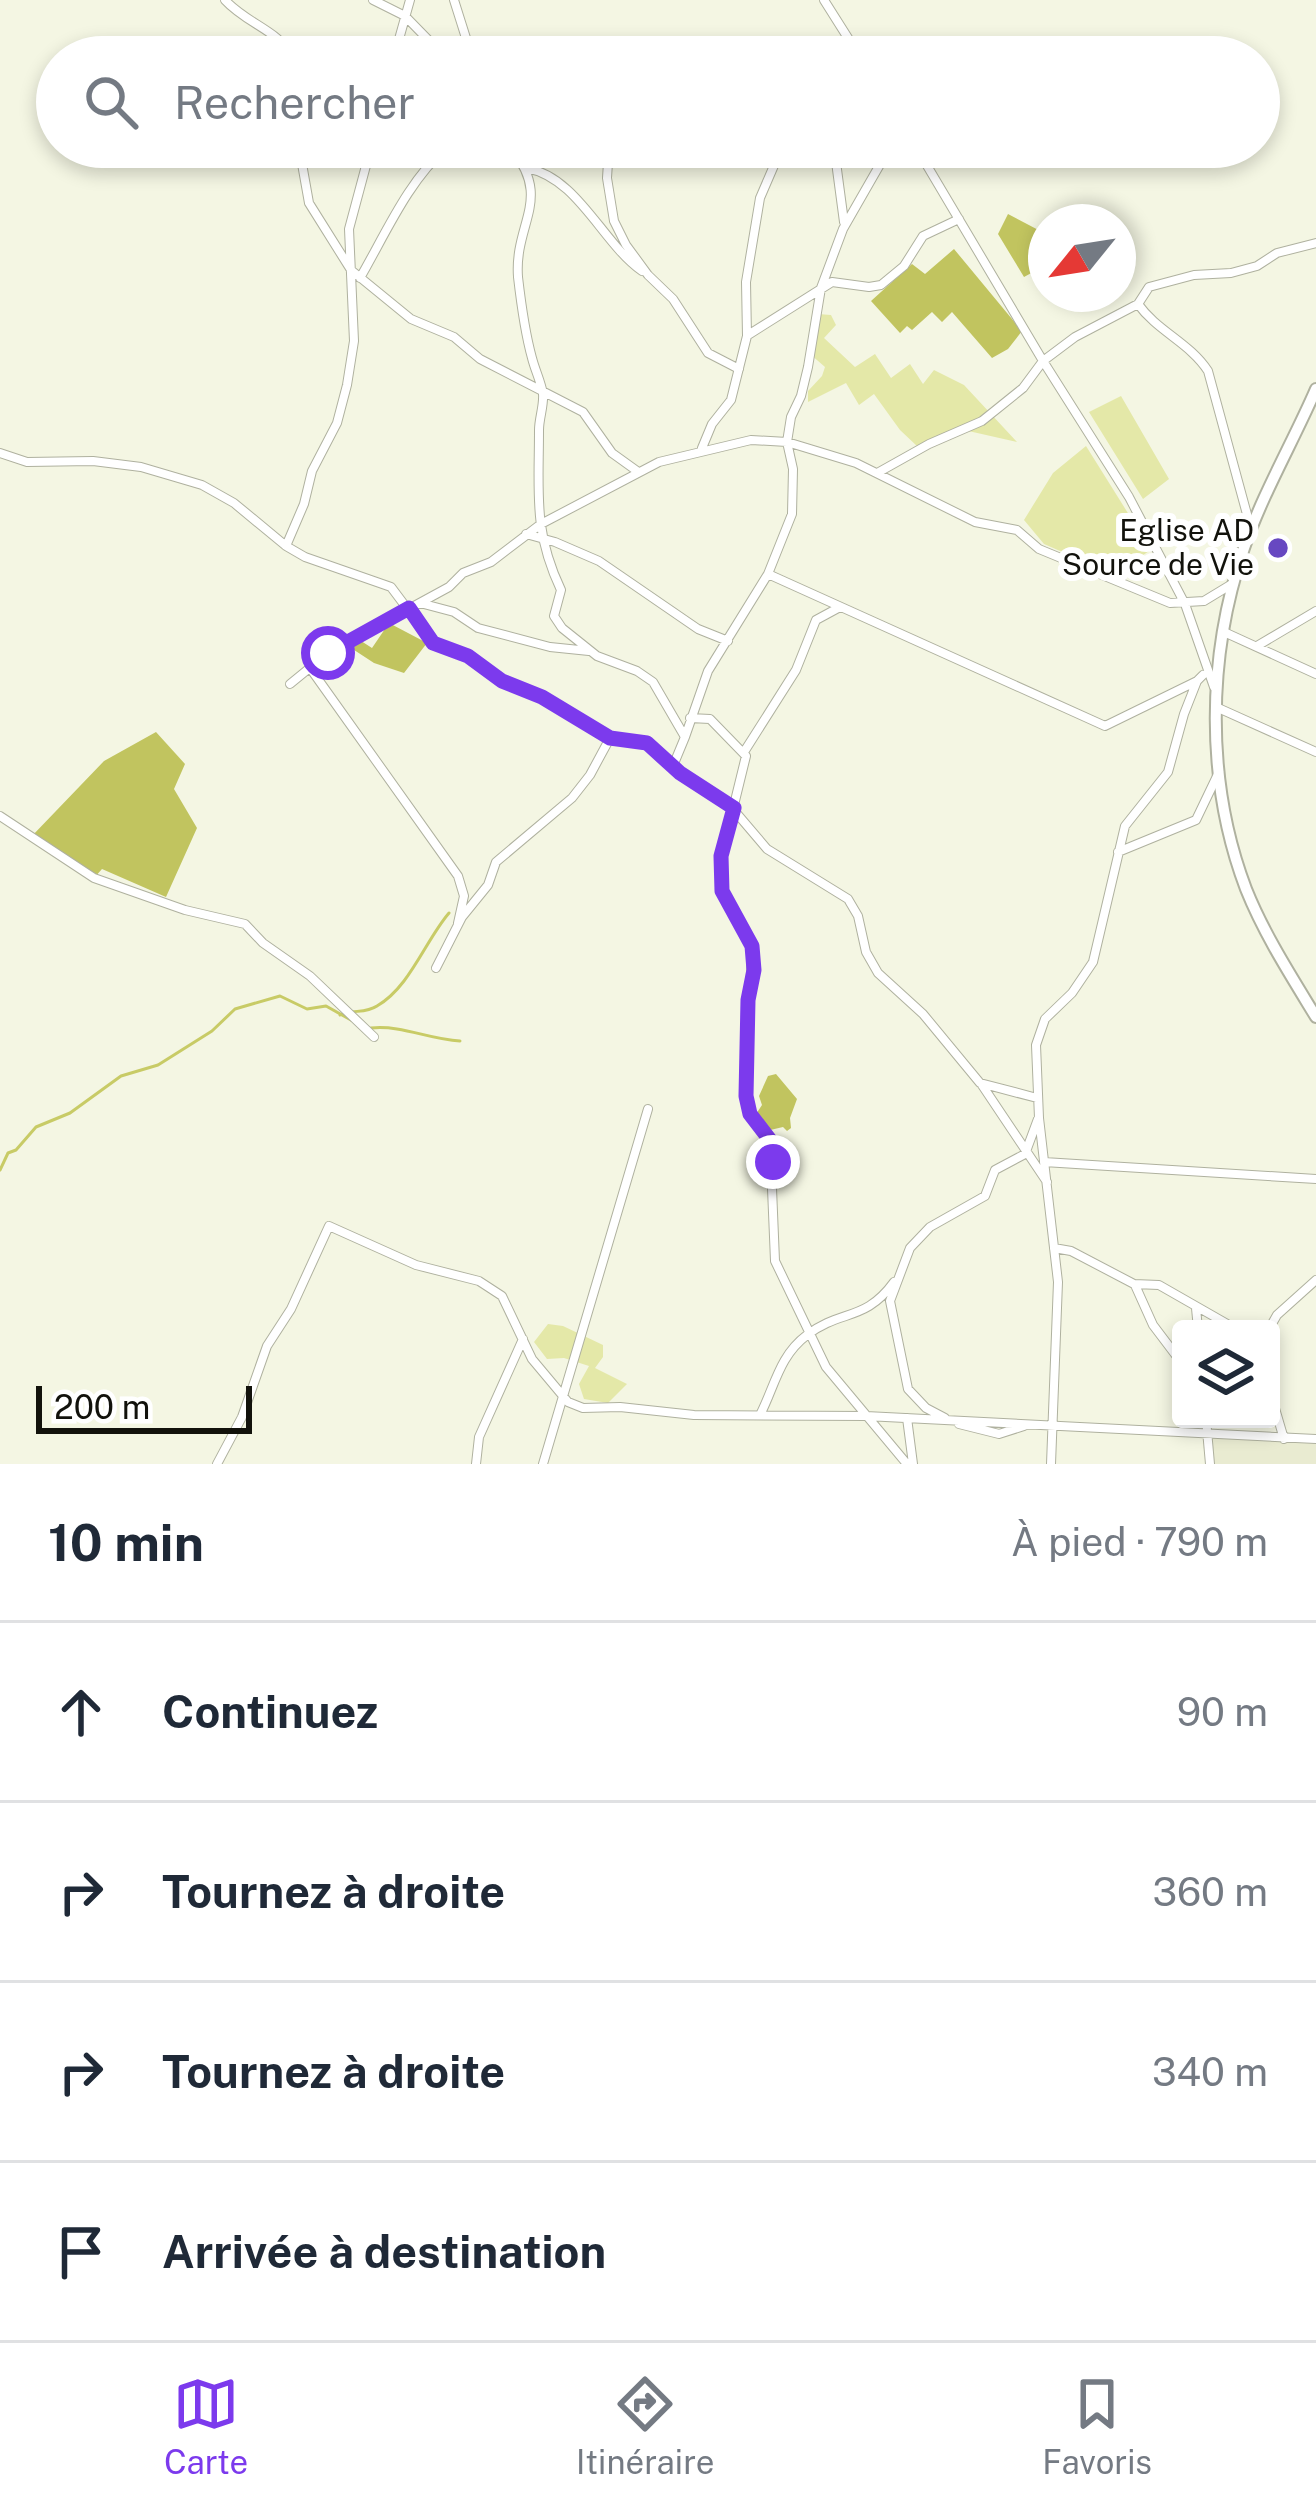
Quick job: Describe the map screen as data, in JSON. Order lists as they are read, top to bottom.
{
  "places": ["Eglise AD Source de Vie"],
  "scale_bar": "200 m",
  "north": "bottom left",
  "page": {
    "search": "Rechercher",
    "scale": "200 m",
    "heading": ["10 min", "À pied · 790 m"],
    "list": [
      ["Continuez", "90 m"],
      ["Tournez à droite", "360 m"],
      ["Tournez à droite", "340 m"],
      "Arrivée à destination"
    ],
    "nav": ["Carte", "Itinéraire", "Favoris"]
  }
}
